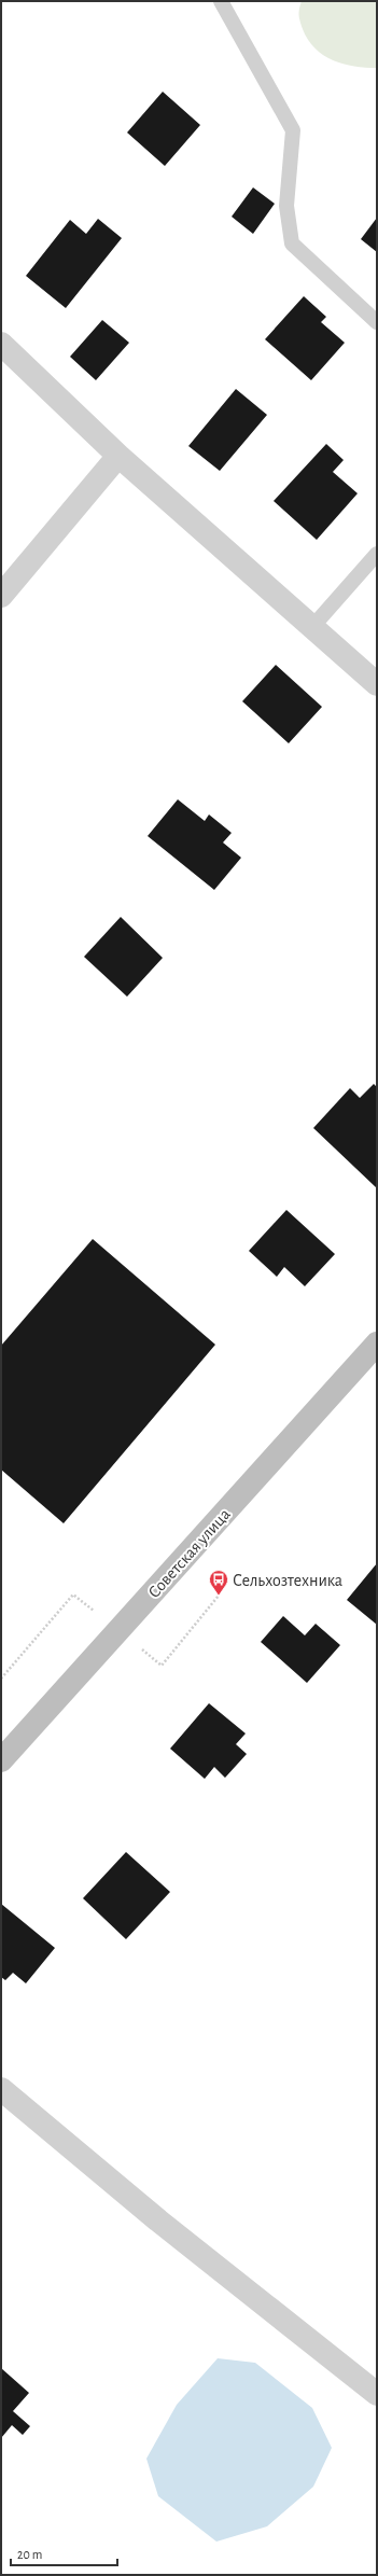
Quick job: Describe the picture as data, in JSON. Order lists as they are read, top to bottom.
{
  "streets": {
    "street": ["Советская улица"]
  },
  "places": {
    "bus stop": ["Сельхозтехника"]
  },
  "scale_bar": "20 m"
}
